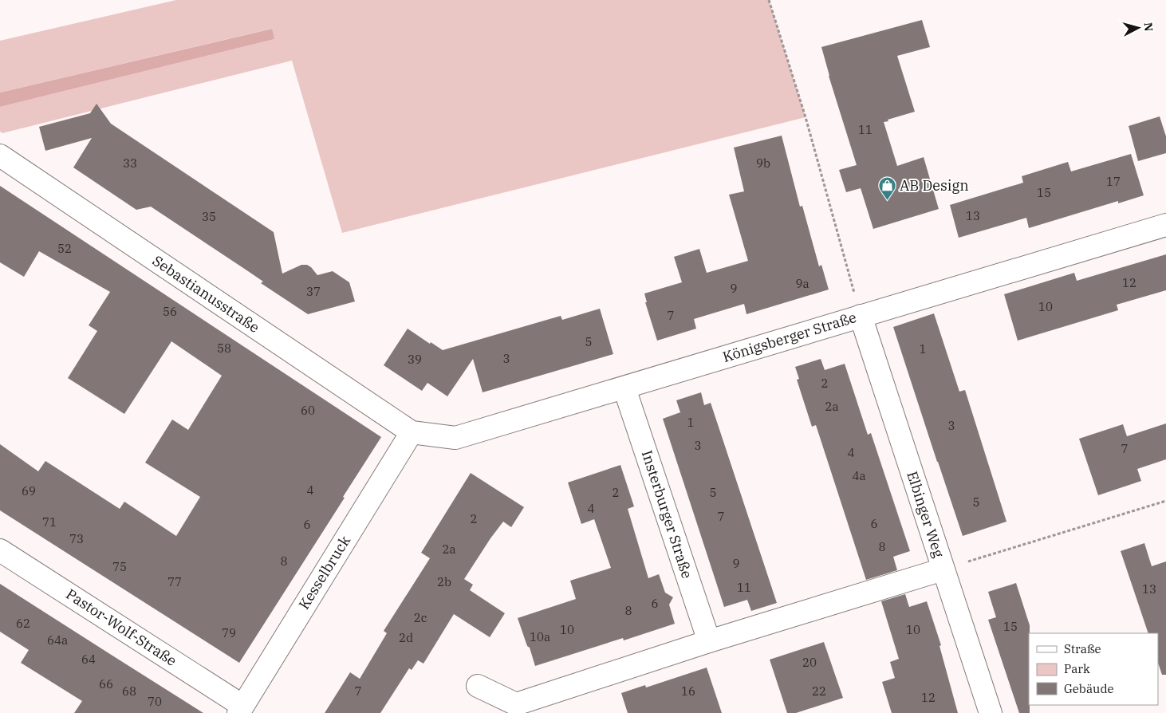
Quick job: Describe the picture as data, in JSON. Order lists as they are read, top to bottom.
{
  "streets": {
    "street": [
      "Sebastianusstraße",
      "Königsberger Straße",
      "Insterburger Straße",
      "Elbinger Weg",
      "Kesselbruck",
      "Pastor-Wolf-Straße"
    ]
  },
  "crossings": [
    ["Sebastianusstraße", "Königsberger Straße"],
    ["Sebastianusstraße", "Kesselbruck"],
    ["Königsberger Straße", "Insterburger Straße"],
    ["Königsberger Straße", "Elbinger Weg"],
    ["Königsberger Straße", "Kesselbruck"],
    ["Kesselbruck", "Pastor-Wolf-Straße"]
  ],
  "places": {
    "shop": ["AB Design"]
  },
  "house_numbers": [
    "11",
    "33",
    "9b",
    "17",
    "15",
    "13",
    "35",
    "52",
    "12",
    "9a",
    "9",
    "37",
    "10",
    "56",
    "7",
    "5",
    "58",
    "1",
    "3",
    "39",
    "2",
    "2a",
    "60",
    "1",
    "3",
    "3",
    "7",
    "4",
    "4a",
    "4",
    "69",
    "2",
    "5",
    "5",
    "4",
    "7",
    "2",
    "71",
    "6",
    "6",
    "73",
    "8",
    "2a",
    "8",
    "9",
    "75",
    "77",
    "2b",
    "11",
    "13",
    "6",
    "8",
    "2c",
    "62",
    "15",
    "10",
    "10",
    "79",
    "10a",
    "2d",
    "64a",
    "64",
    "20",
    "66",
    "68",
    "7",
    "16",
    "22",
    "12",
    "70"
  ],
  "legend": ["Straße", "Park", "Gebäude"],
  "north": "right"
}
